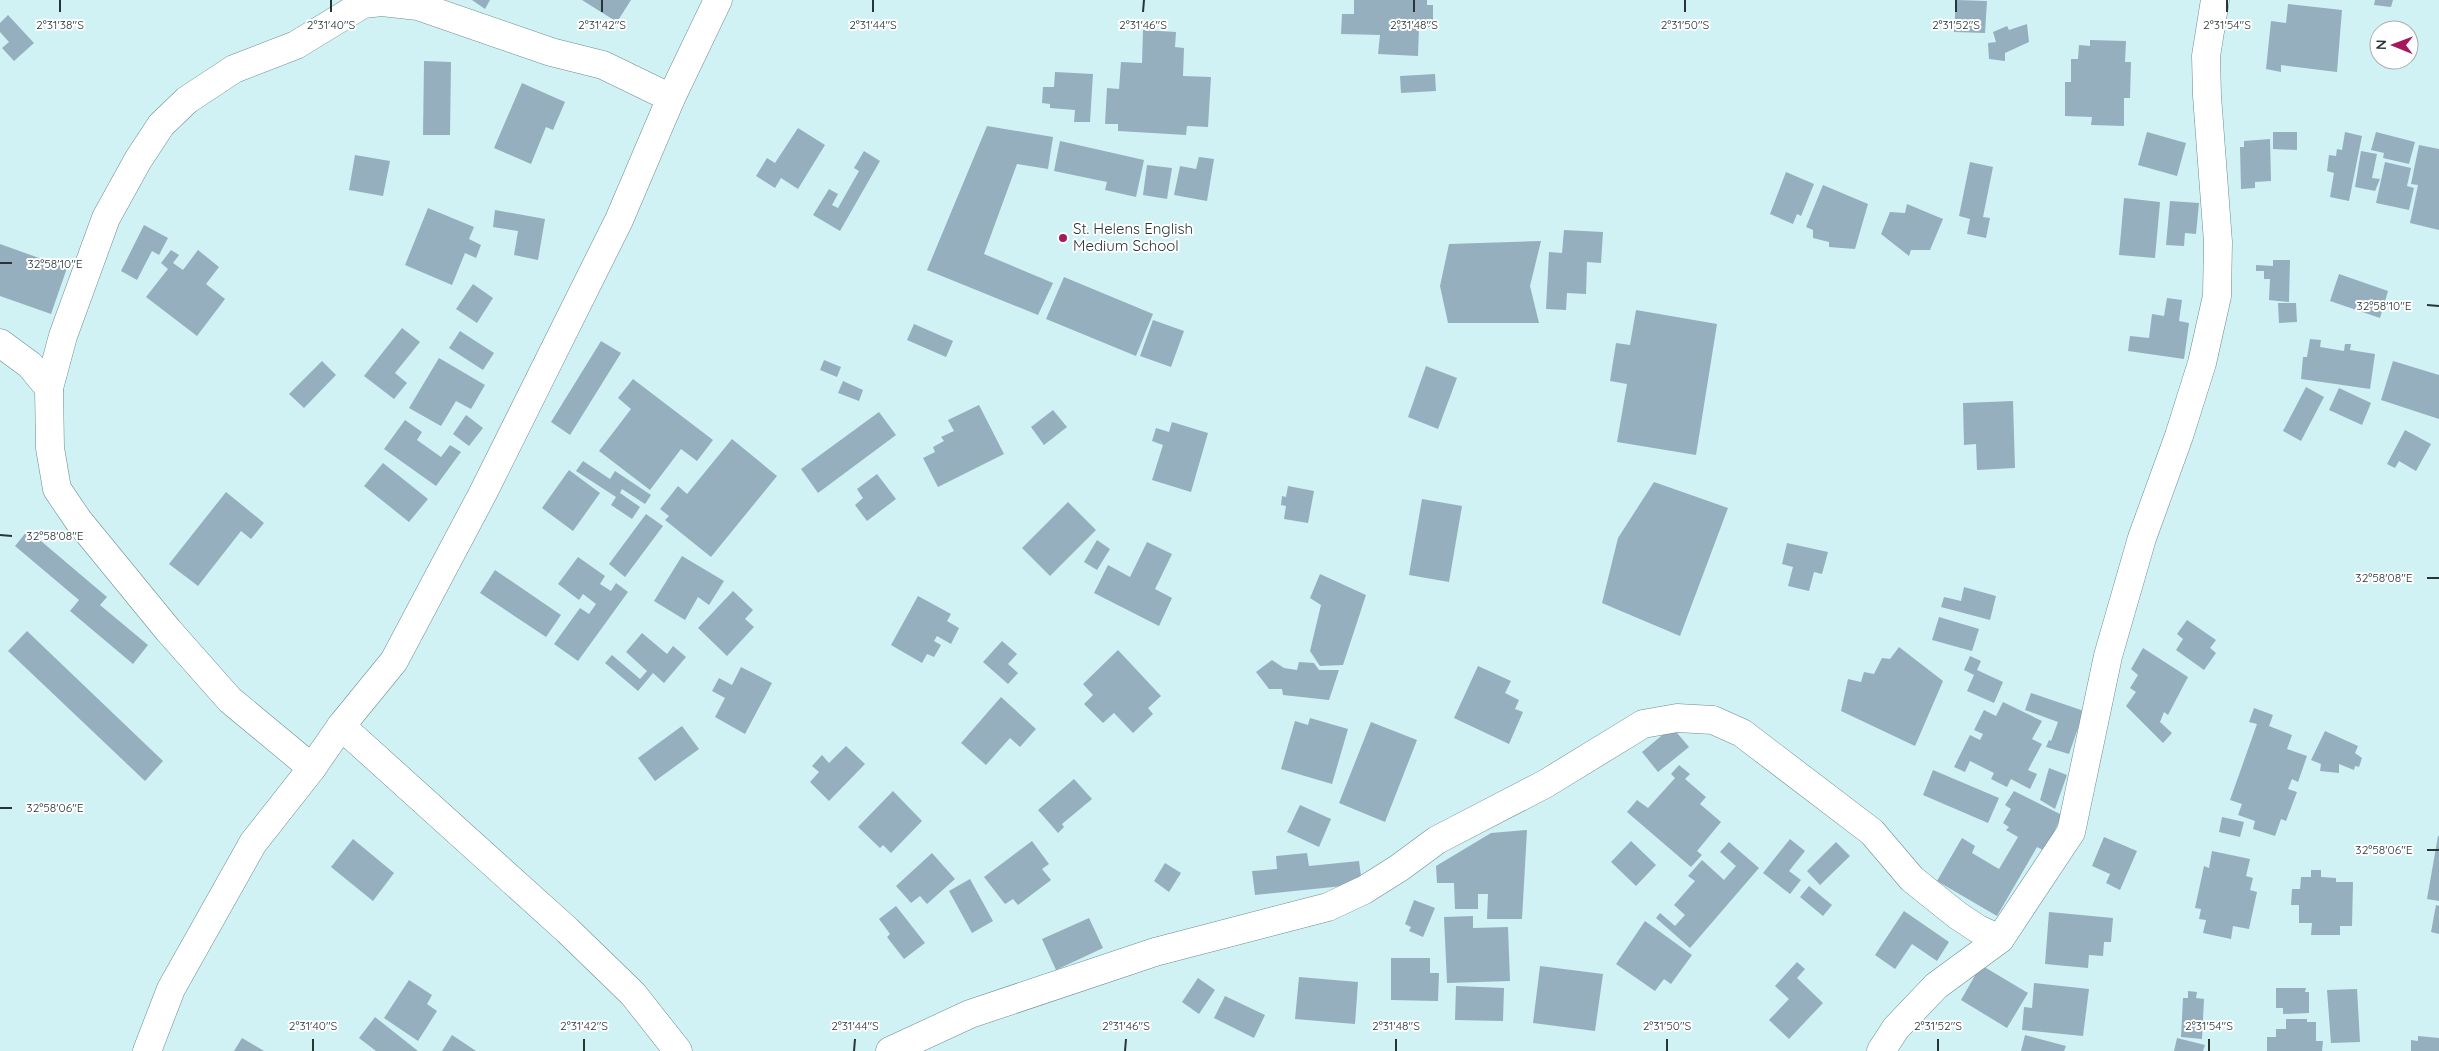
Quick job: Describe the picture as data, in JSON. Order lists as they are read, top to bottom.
{
  "places": ["St. Helens English Medium School"],
  "north": "left",
  "coordinates": [
    "2°31'38\"S",
    "2°31'40\"S",
    "2°31'42\"S",
    "2°31'44\"S",
    "2°31'46\"S",
    "2°31'48\"S",
    "2°31'50\"S",
    "2°31'52\"S",
    "2°31'54\"S",
    "32°58'10\"E",
    "32°58'08\"E",
    "32°58'06\"E"
  ]
}
